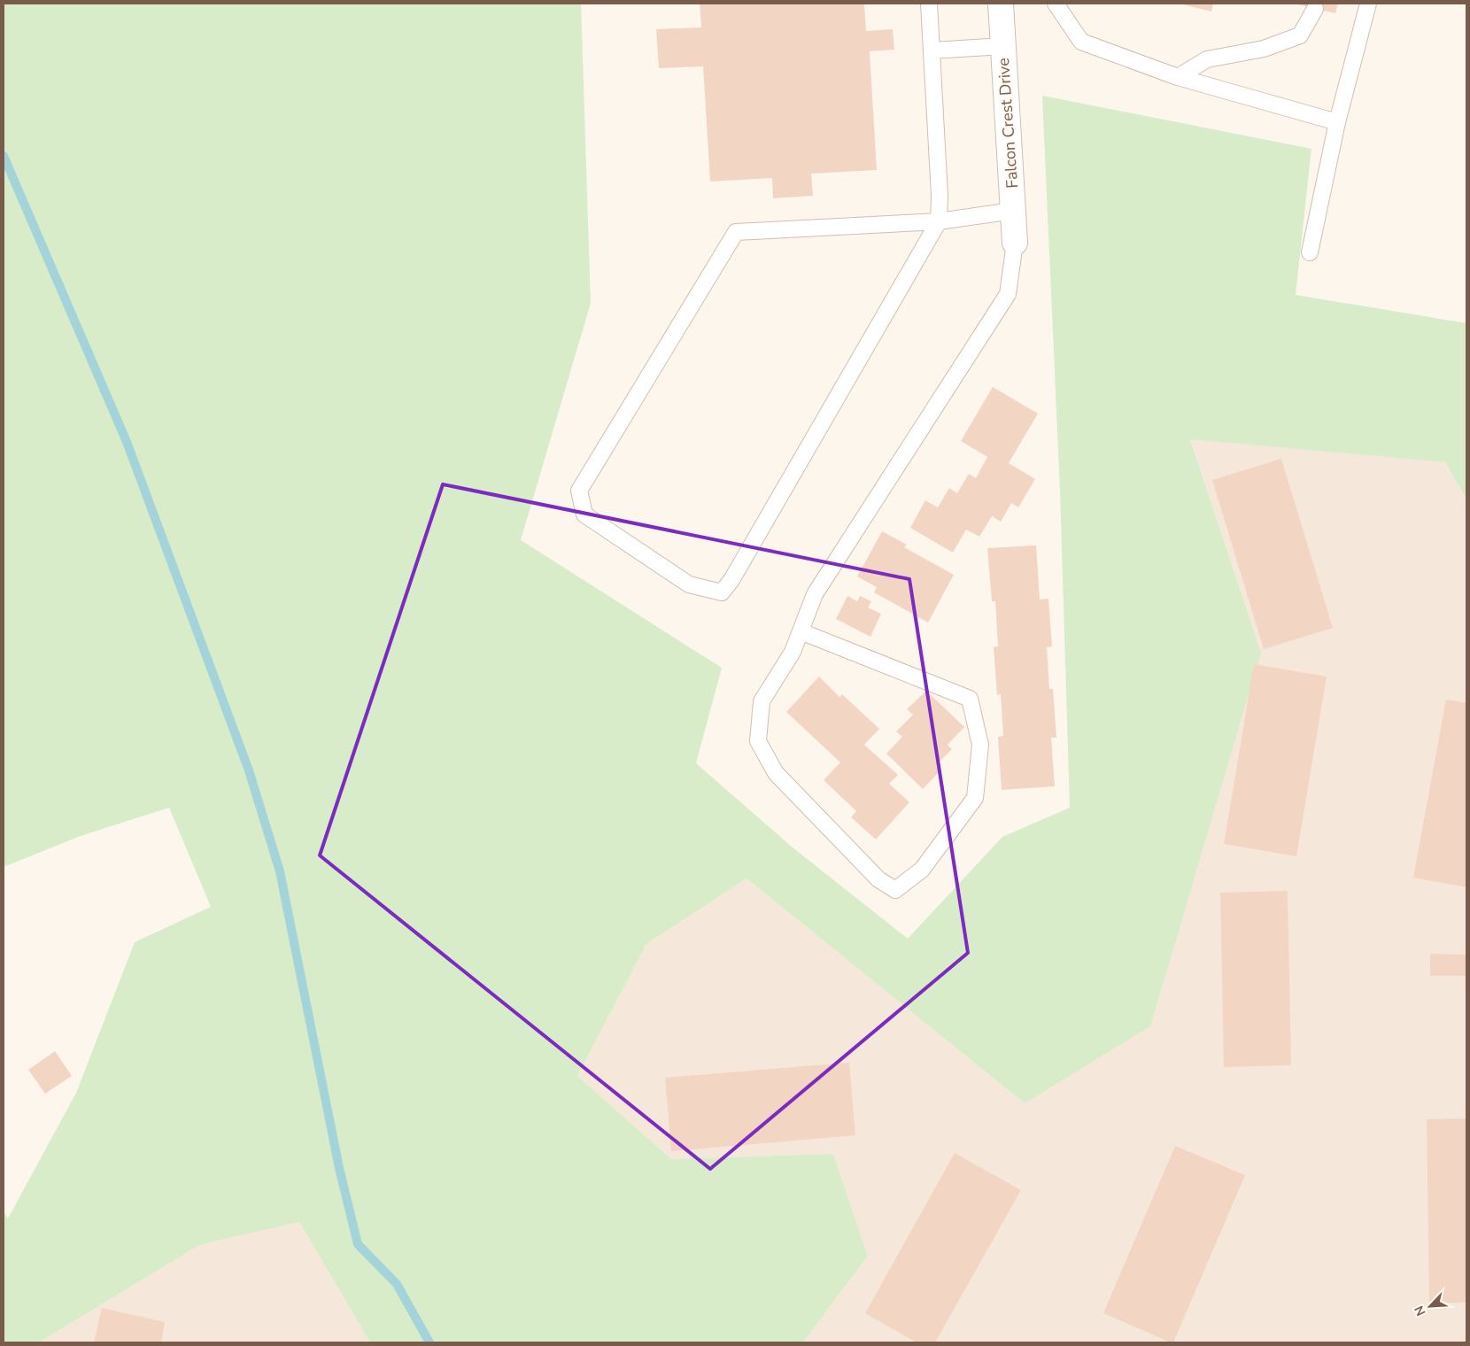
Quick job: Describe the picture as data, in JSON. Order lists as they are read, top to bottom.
{
  "streets": {
    "street": ["Falcon Crest Drive"]
  },
  "north": "bottom left"
}
